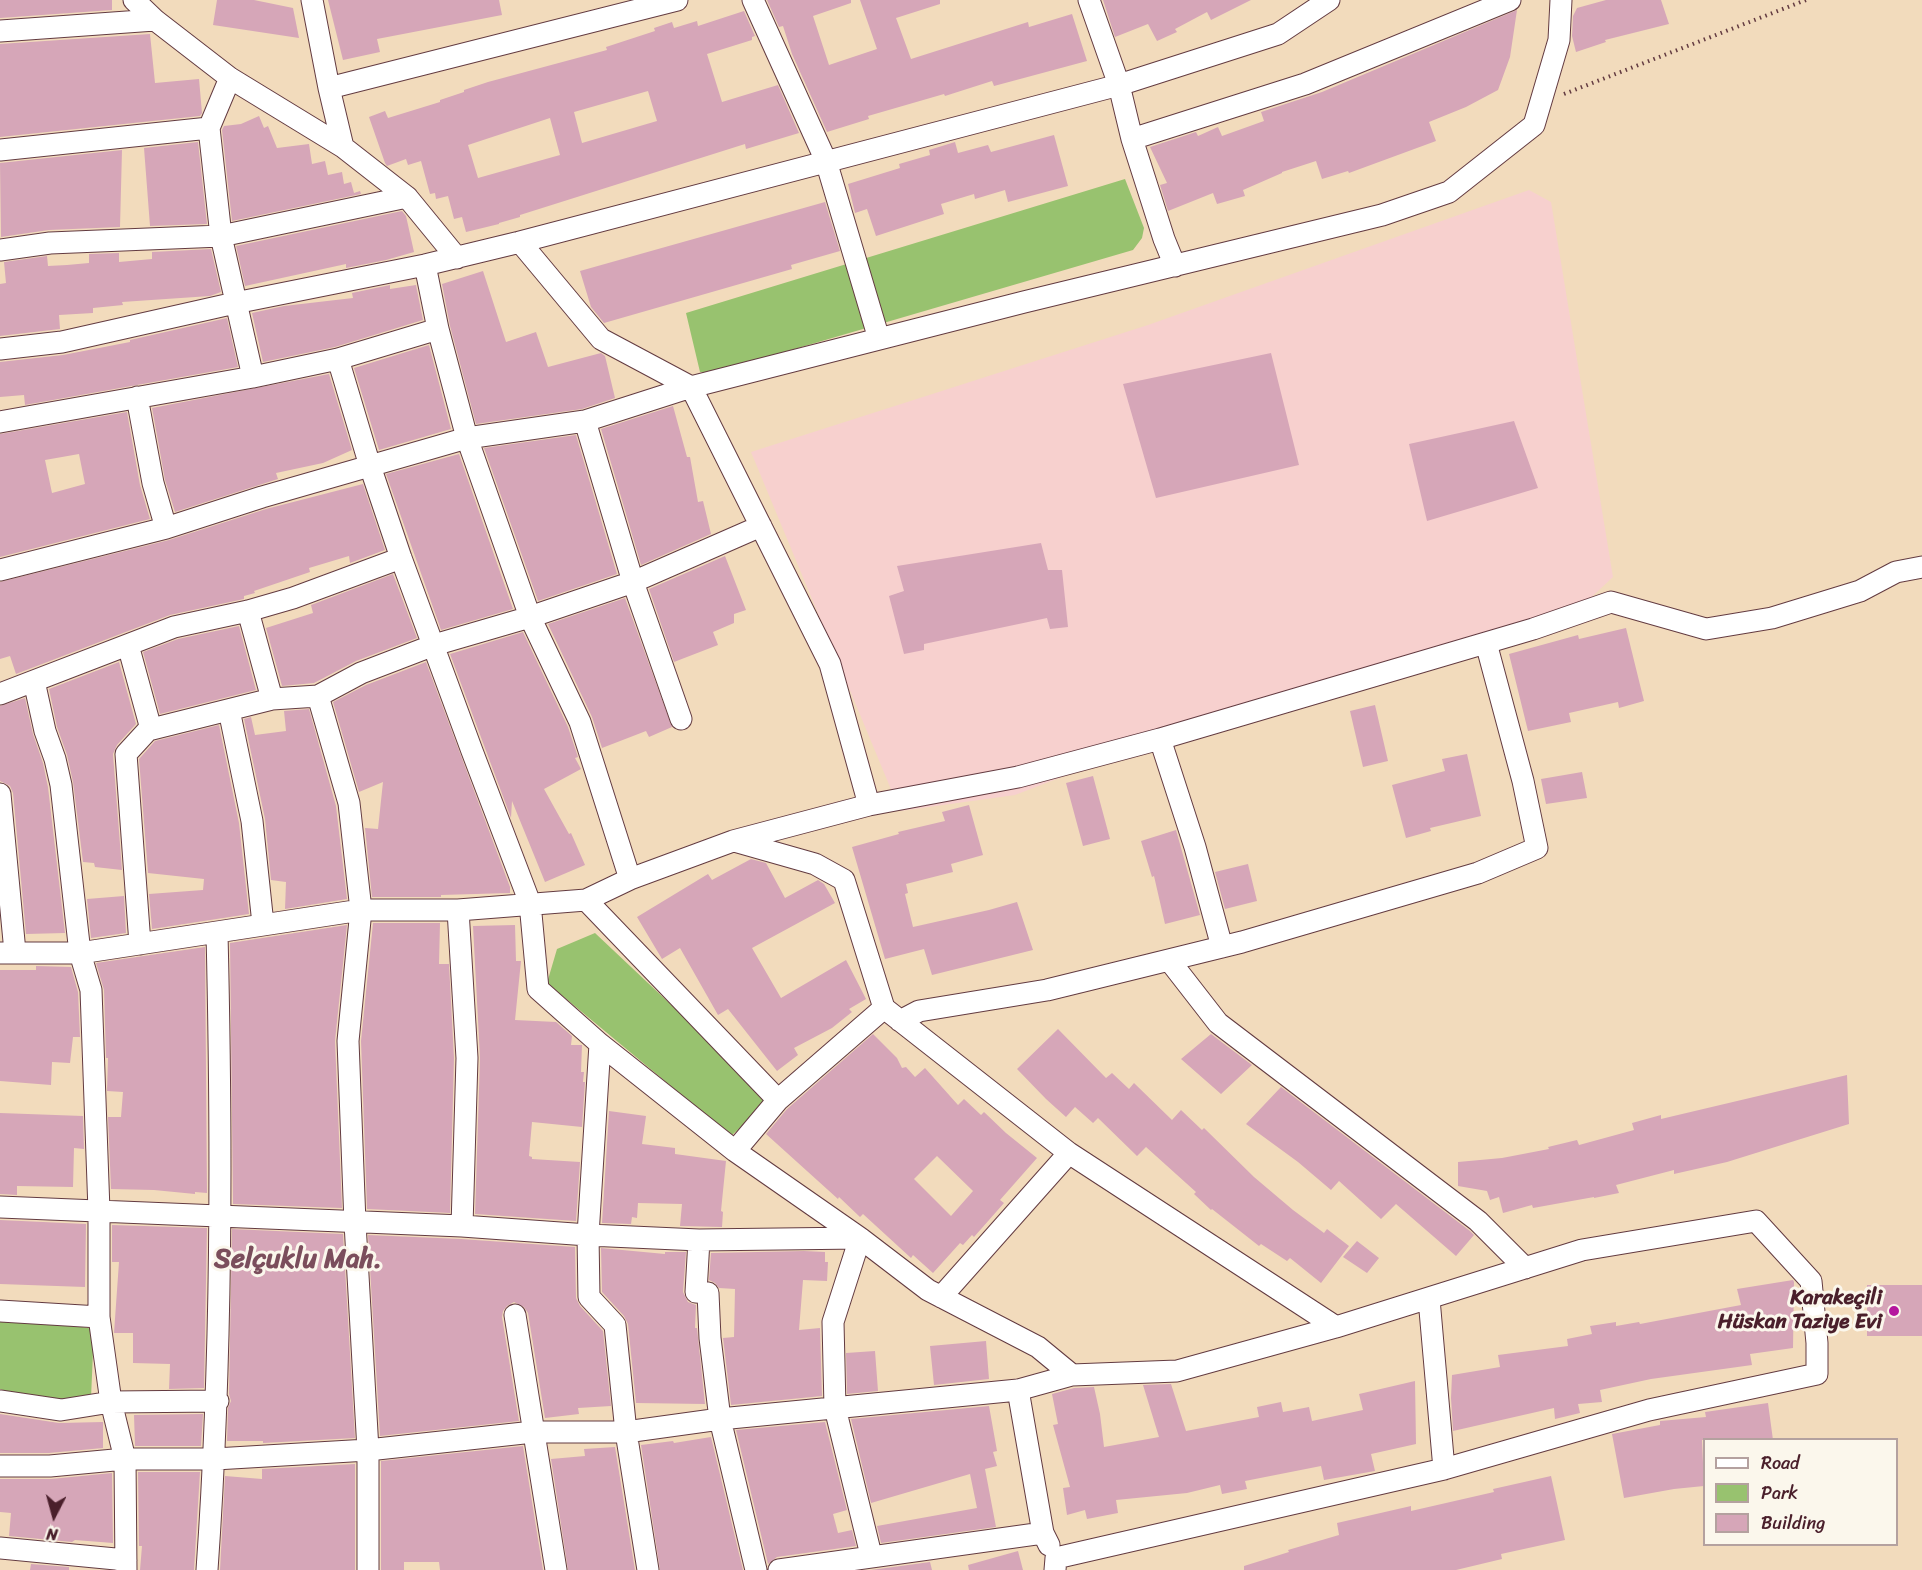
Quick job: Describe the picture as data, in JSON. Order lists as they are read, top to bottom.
{
  "districts": ["Selçuklu Mah."],
  "places": ["Karakeçili Hüskan Taziye Evi"],
  "legend": ["Road", "Park", "Building"],
  "north": "bottom"
}
